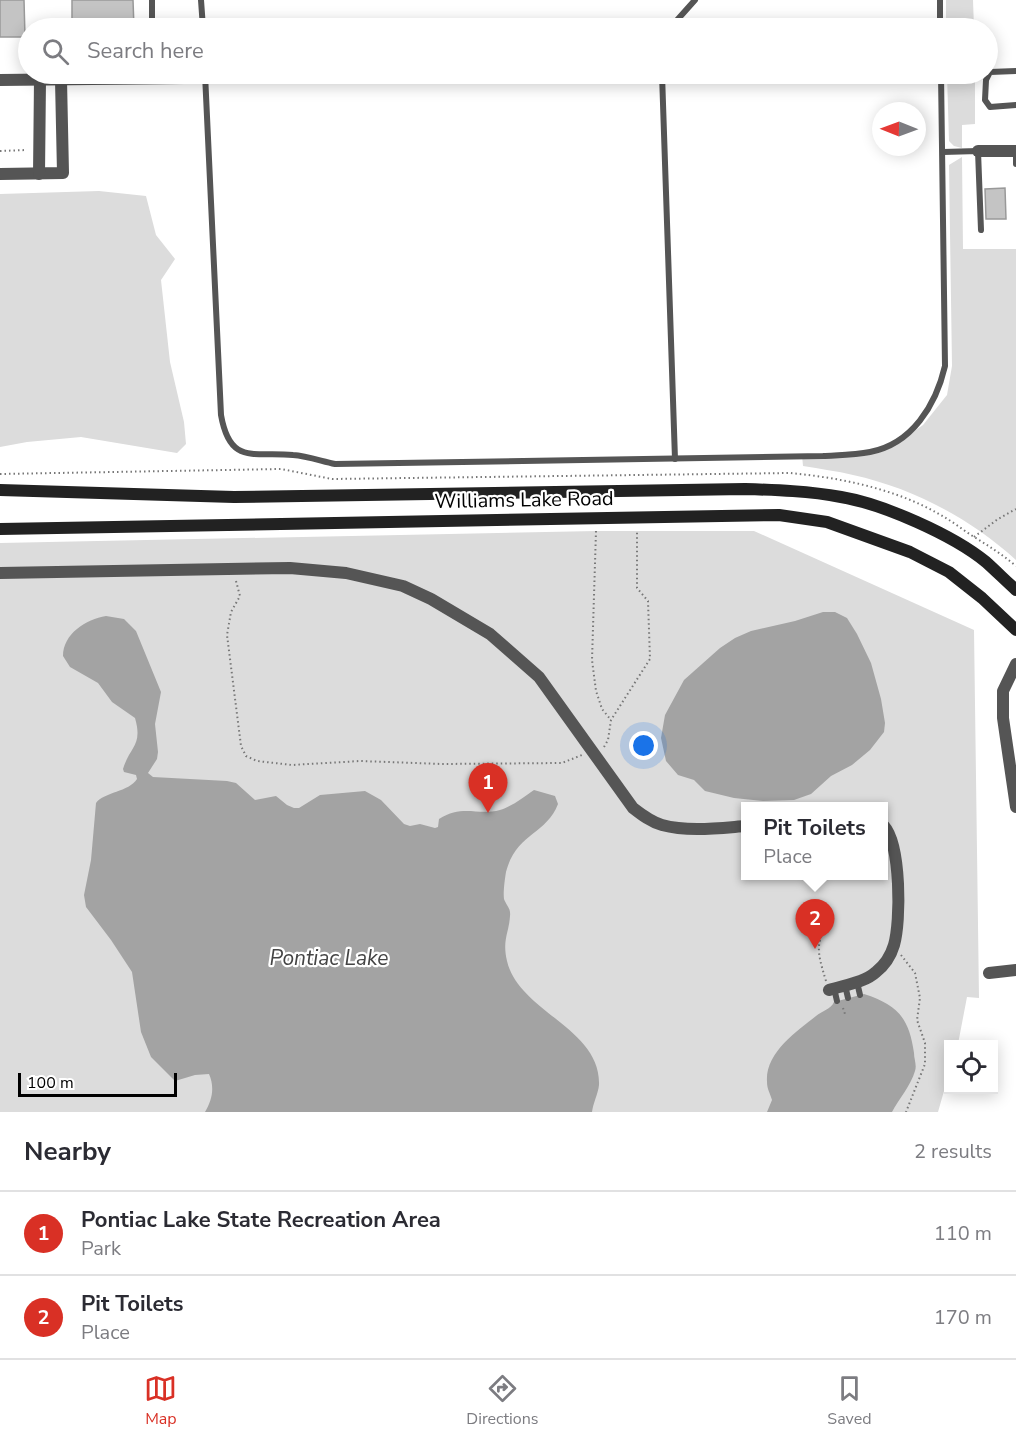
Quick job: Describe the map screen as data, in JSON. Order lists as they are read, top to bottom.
{
  "streets": {
    "main road": ["Williams Lake Road"]
  },
  "water": ["Pontiac Lake"],
  "scale_bar": "100 m",
  "north": "left",
  "page": {
    "search": "Search here",
    "pins": ["1", "2"],
    "popup": ["Pit Toilets", "Place"],
    "scale": "100 m",
    "heading": ["Nearby", "2 results"],
    "list": [
      {
        "mark": "1",
        "name": "Pontiac Lake State Recreation Area",
        "note": "Park",
        "value": "110 m"
      },
      {
        "mark": "2",
        "name": "Pit Toilets",
        "note": "Place",
        "value": "170 m"
      }
    ],
    "nav": ["Map", "Directions", "Saved"]
  }
}
